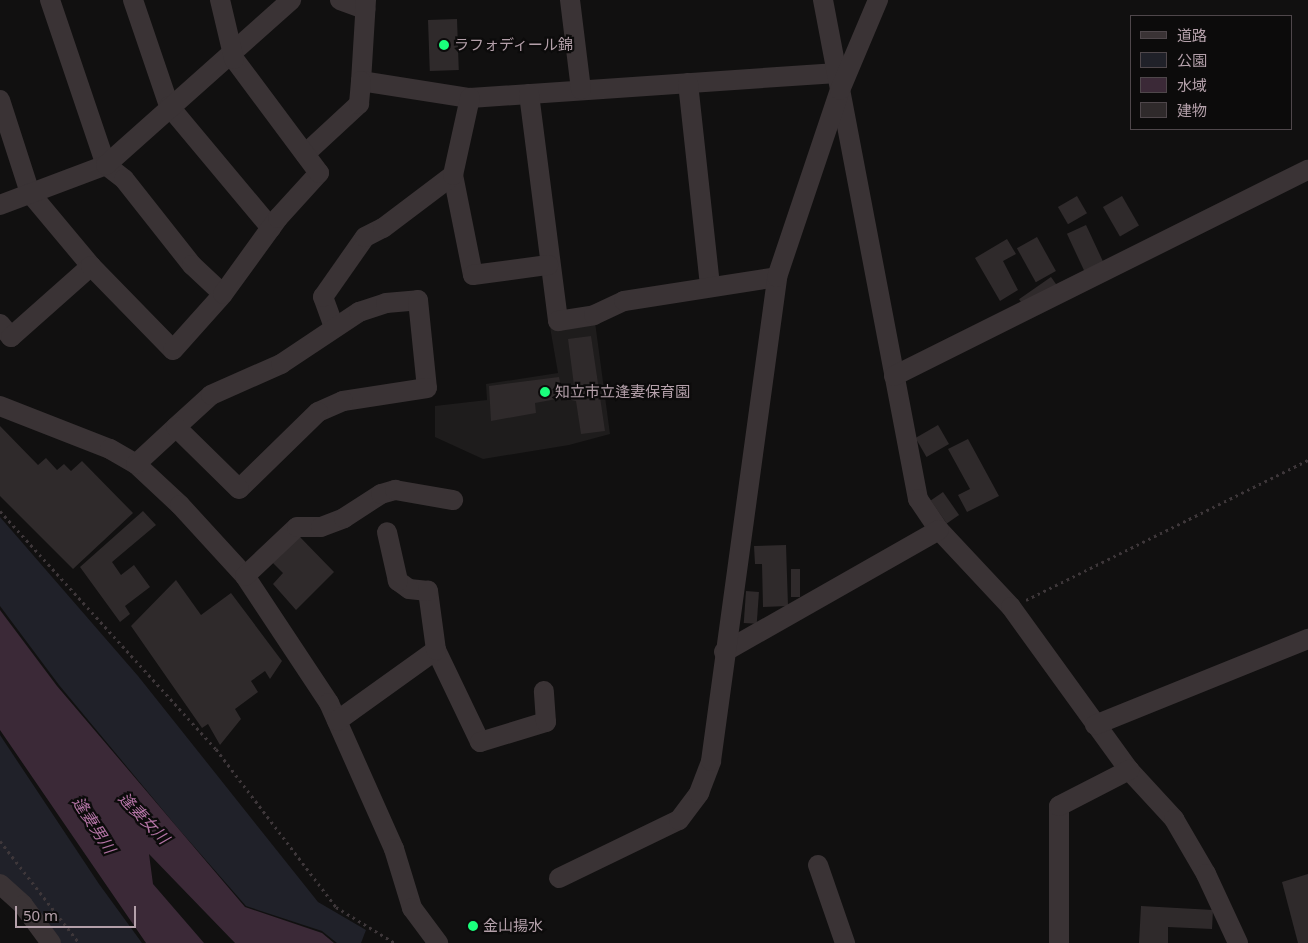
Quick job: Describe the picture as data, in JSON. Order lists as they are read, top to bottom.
{
  "water": ["逢妻女川", "逢妻男川"],
  "places": ["ラフォディール錦", "知立市立逢妻保育園", "金山揚水"],
  "legend": [
    "道路",
    "公園",
    "水域",
    "建物"
  ],
  "scale_bar": "50 m"
}
